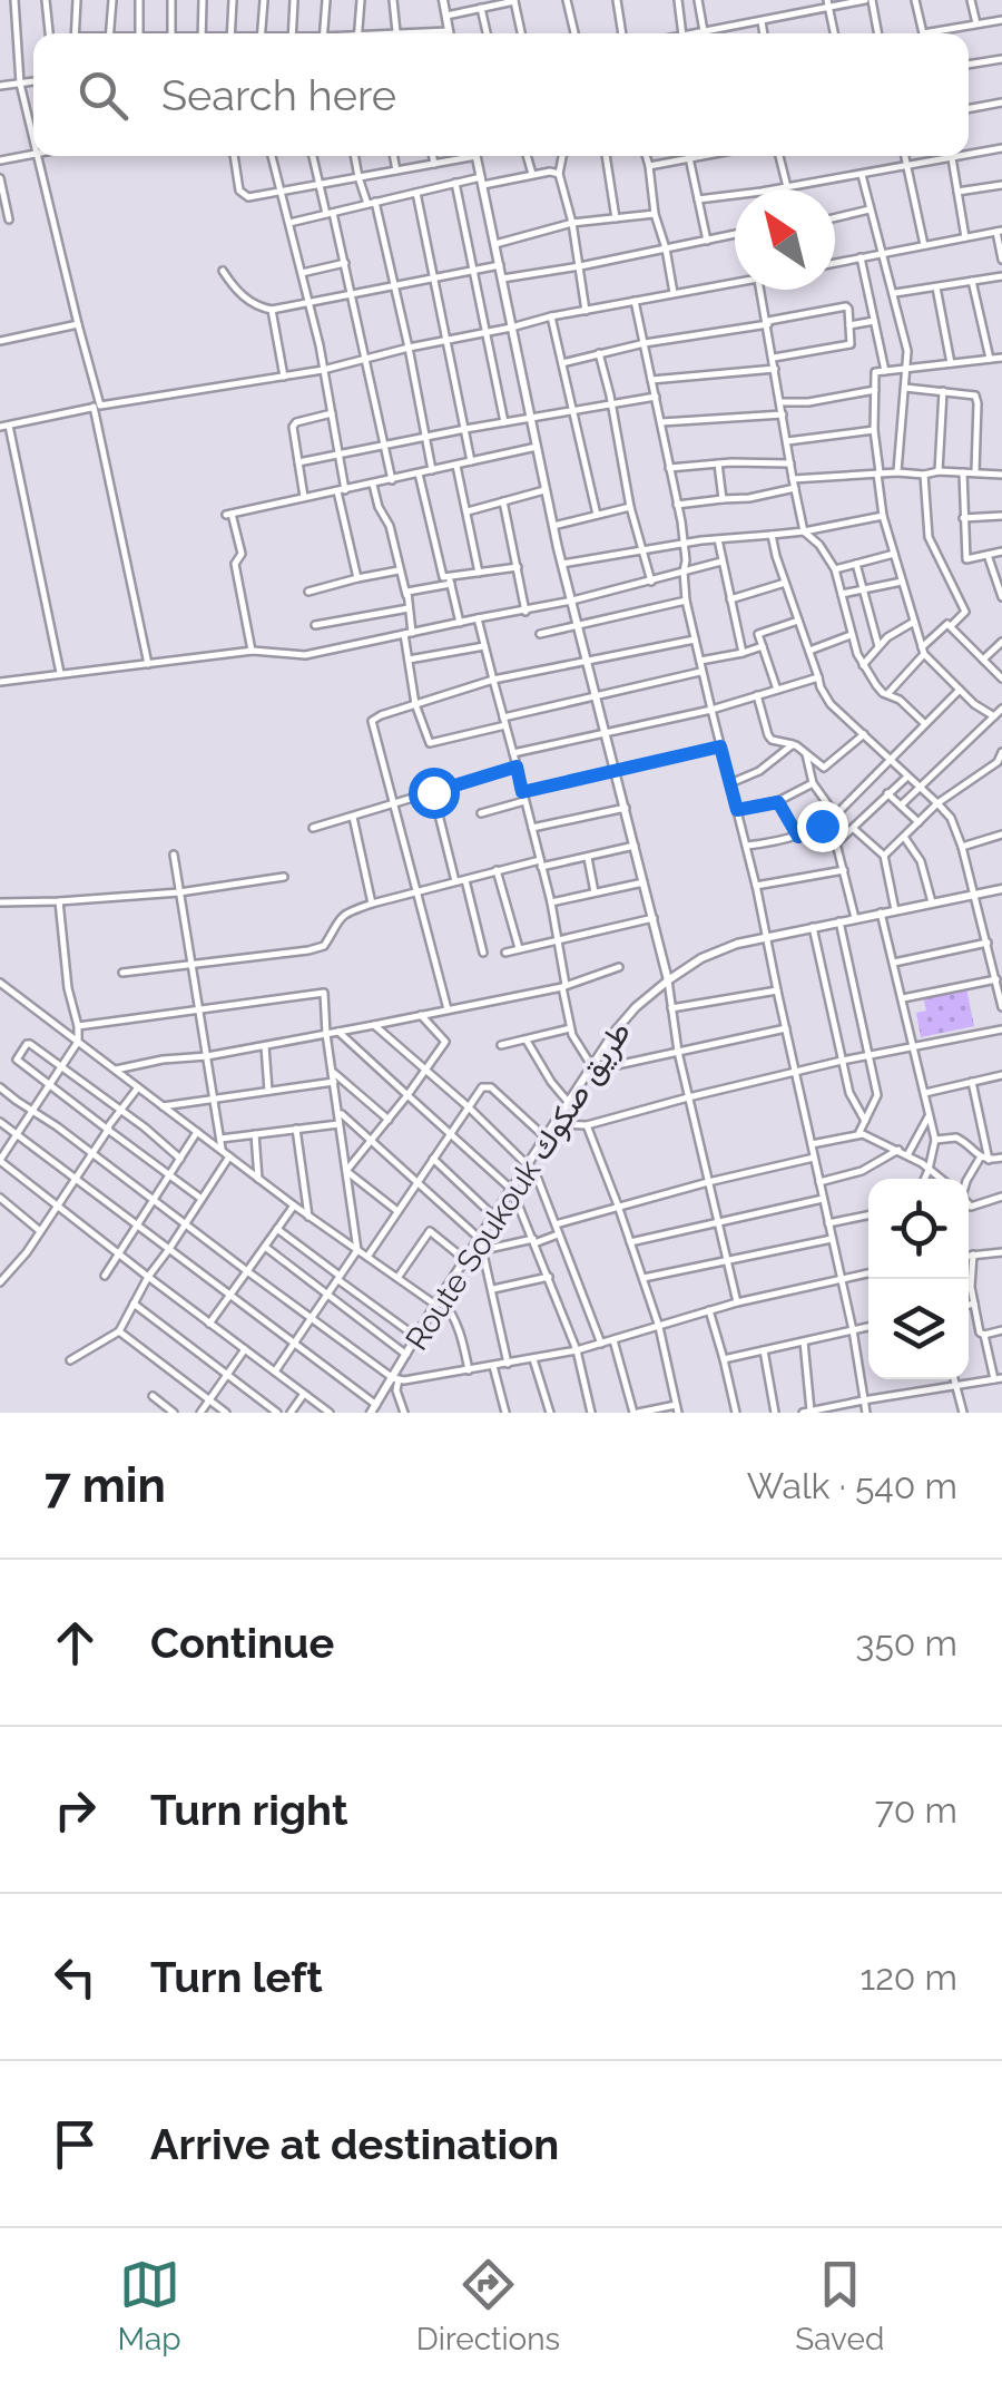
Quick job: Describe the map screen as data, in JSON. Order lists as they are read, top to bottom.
{
  "streets": {
    "street": ["Route Soukouk طريق صكوك"]
  },
  "north": "top left",
  "page": {
    "search": "Search here",
    "heading": ["7 min", "Walk · 540 m"],
    "list": [
      ["Continue", "350 m"],
      ["Turn right", "70 m"],
      ["Turn left", "120 m"],
      "Arrive at destination"
    ],
    "nav": ["Map", "Directions", "Saved"]
  }
}
